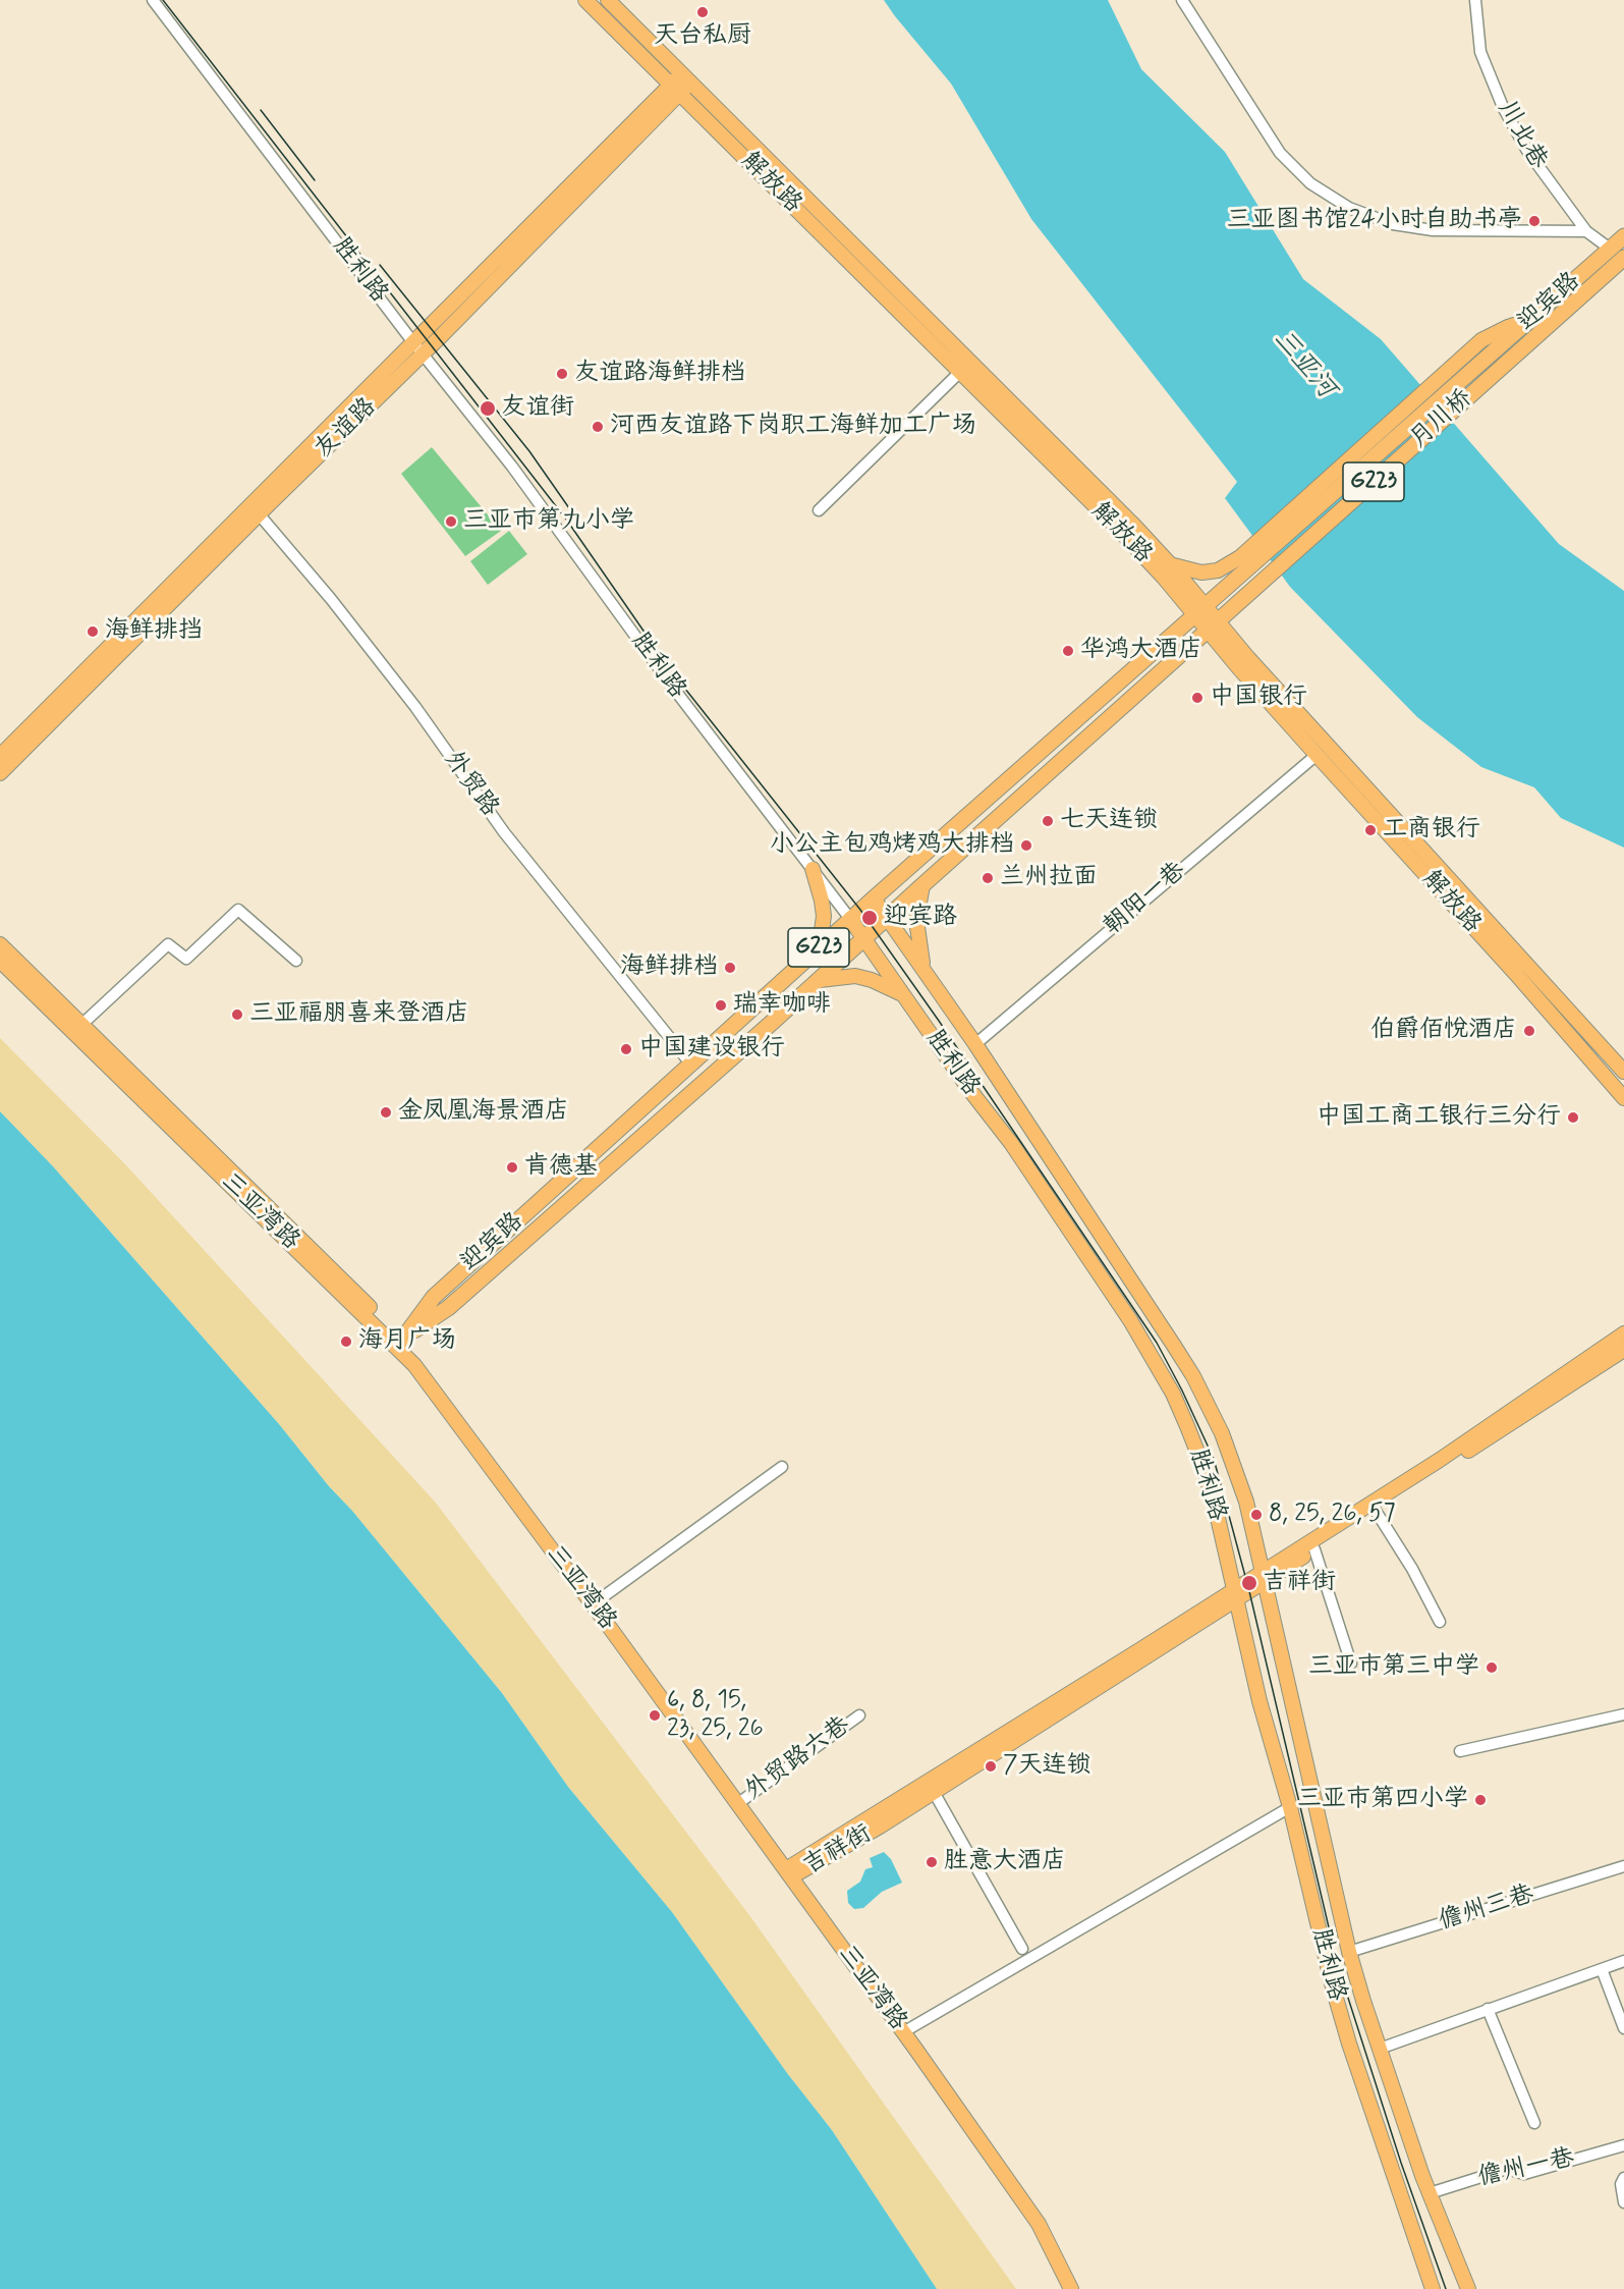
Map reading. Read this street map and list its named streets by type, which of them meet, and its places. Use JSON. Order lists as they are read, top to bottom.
{
  "streets": {
    "highway": ["迎宾路", "月川桥", "G223"],
    "main road": [
      "解放路",
      "胜利路",
      "友谊路",
      "三亚湾路",
      "吉祥街"
    ],
    "street": [
      "川北巷",
      "外贸路",
      "朝阳一巷",
      "外贸路六巷",
      "儋州三巷",
      "儋州一巷"
    ]
  },
  "crossings": [
    ["川北巷", "迎宾路"],
    ["解放路", "迎宾路"],
    ["解放路", "友谊路"],
    ["解放路", "朝阳一巷"],
    ["胜利路", "迎宾路"],
    ["胜利路", "友谊路"],
    ["胜利路", "朝阳一巷"],
    ["胜利路", "吉祥街"],
    ["胜利路", "儋州三巷"],
    ["胜利路", "儋州一巷"],
    ["迎宾路", "月川桥"],
    ["迎宾路", "外贸路"],
    ["迎宾路", "三亚湾路"],
    ["友谊路", "外贸路"],
    ["三亚湾路", "外贸路六巷"],
    ["三亚湾路", "吉祥街"]
  ],
  "water": ["三亚河"],
  "places": [
    "天台私厨",
    "三亚图书馆24小时自助书亭",
    "友谊路海鲜排档",
    "友谊街",
    "河西友谊路下岗职工海鲜加工广场",
    "三亚市第九小学",
    "海鲜排挡",
    "华鸿大酒店",
    "中国银行",
    "七天连锁",
    "工商银行",
    "小公主包鸡烤鸡大排档",
    "兰州拉面",
    "迎宾路",
    "海鲜排档",
    "瑞幸咖啡",
    "三亚福朋喜来登酒店",
    "伯爵佰悦酒店",
    "中国建设银行",
    "金凤凰海景酒店",
    "中国工商工银行三分行",
    "肯德基",
    "海月广场",
    "8, 25, 26, 57",
    "吉祥街",
    "三亚市第三中学",
    "6, 8, 15, 23, 25, 26",
    "7天连锁",
    "三亚市第四小学",
    "胜意大酒店"
  ]
}
